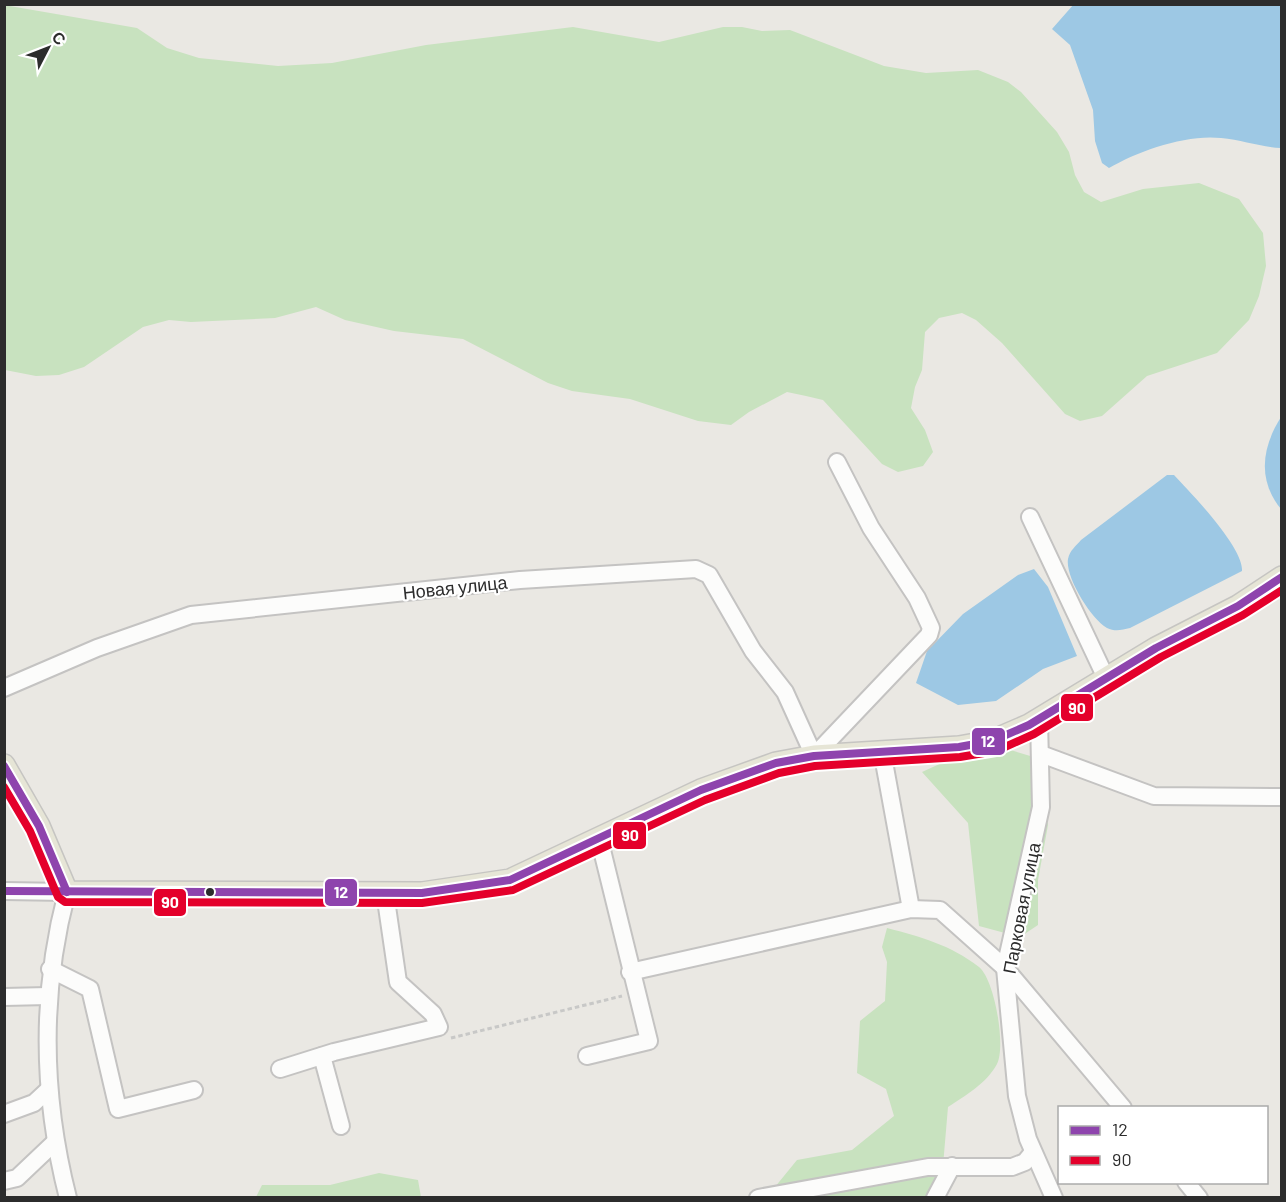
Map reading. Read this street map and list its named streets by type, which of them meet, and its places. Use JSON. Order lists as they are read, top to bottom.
{
  "streets": {
    "street": ["Новая улица", "Парковая улица"]
  },
  "lines": ["transit line 12", "transit line 90"],
  "legend": ["12", "90"],
  "north": "top right"
}
